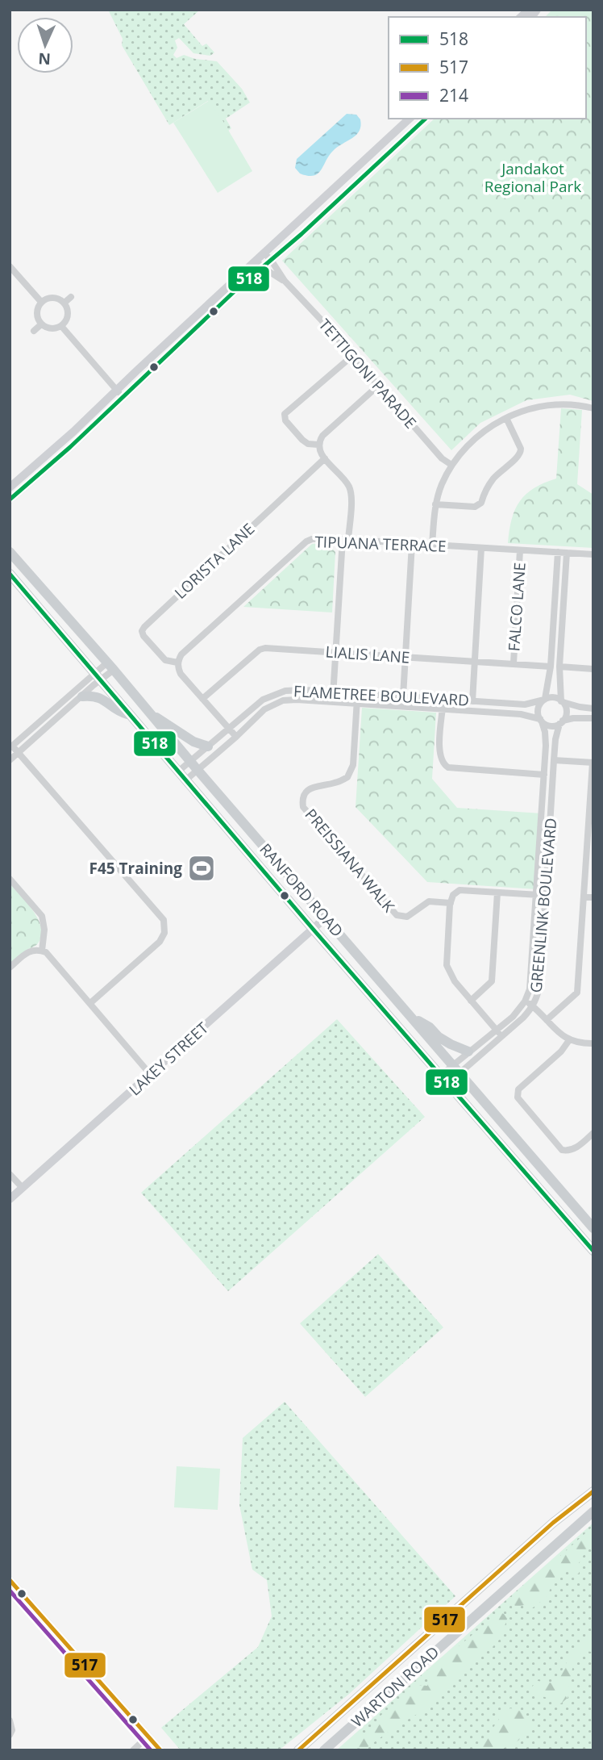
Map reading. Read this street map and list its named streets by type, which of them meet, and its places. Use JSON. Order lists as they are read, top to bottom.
{
  "streets": {
    "main road": ["RANFORD ROAD", "WARTON ROAD"],
    "street": [
      "TETTIGONI PARADE",
      "TIPUANA TERRACE",
      "LORISTA LANE",
      "FALCO LANE",
      "LIALIS LANE",
      "FLAMETREE BOULEVARD",
      "PREISSIANA WALK",
      "GREENLINK BOULEVARD",
      "LAKEY STREET"
    ]
  },
  "crossings": [
    ["TIPUANA TERRACE", "LORISTA LANE"],
    ["TIPUANA TERRACE", "FALCO LANE"],
    ["TIPUANA TERRACE", "GREENLINK BOULEVARD"],
    ["FALCO LANE", "LIALIS LANE"],
    ["LIALIS LANE", "GREENLINK BOULEVARD"],
    ["FLAMETREE BOULEVARD", "PREISSIANA WALK"],
    ["FLAMETREE BOULEVARD", "RANFORD ROAD"],
    ["FLAMETREE BOULEVARD", "GREENLINK BOULEVARD"],
    ["PREISSIANA WALK", "GREENLINK BOULEVARD"],
    ["RANFORD ROAD", "GREENLINK BOULEVARD"],
    ["RANFORD ROAD", "LAKEY STREET"]
  ],
  "parks": ["Jandakot Regional Park"],
  "places": {
    "sports": ["F45 Training"]
  },
  "lines": ["transit line 518", "transit line 517", "transit line 214"],
  "legend": ["518", "517", "214"],
  "north": "bottom"
}
